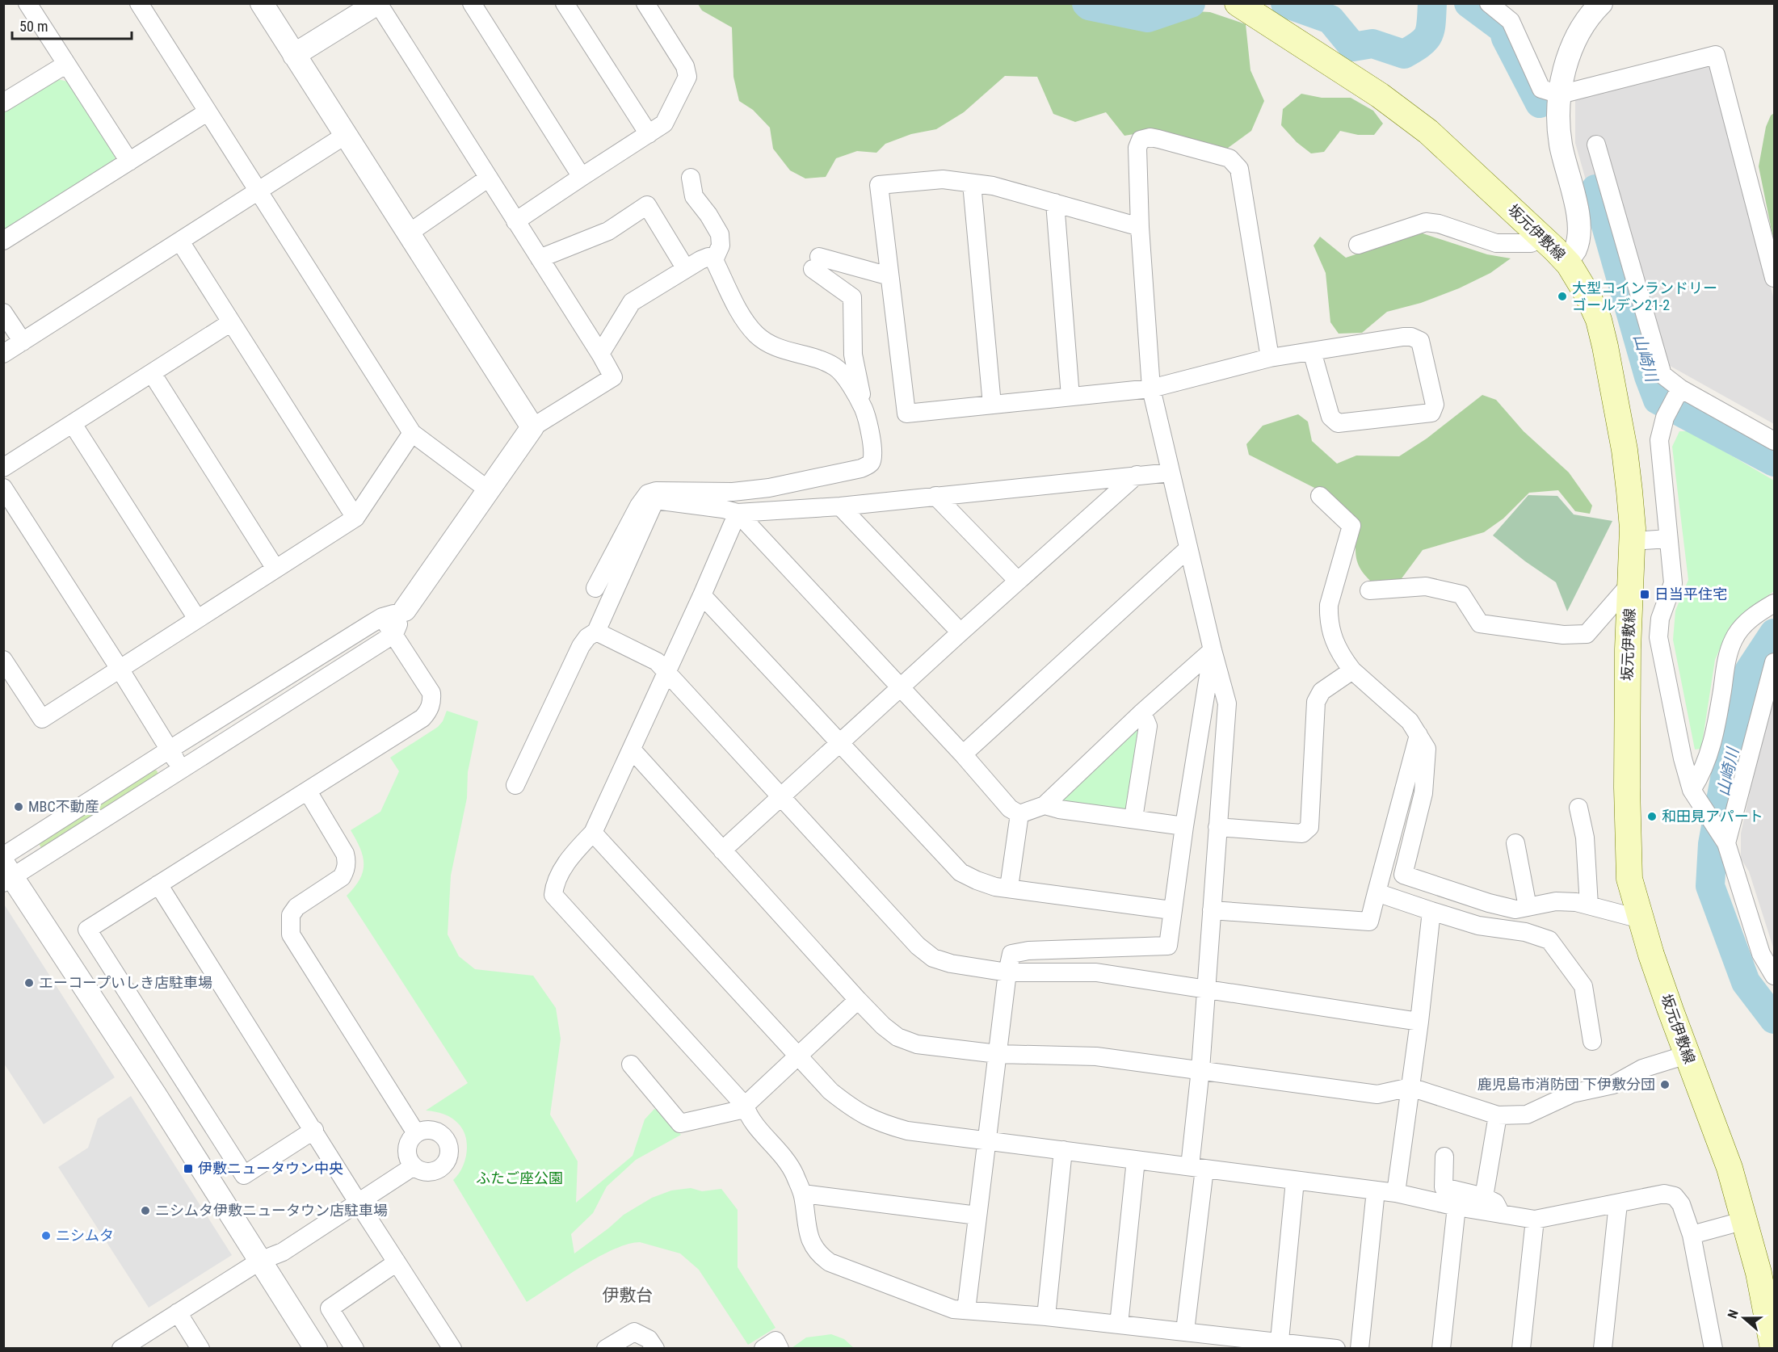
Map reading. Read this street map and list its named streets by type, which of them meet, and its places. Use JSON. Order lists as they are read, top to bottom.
{
  "streets": {
    "main road": ["坂元伊敷線"]
  },
  "districts": ["伊敷台"],
  "water": ["山崎川"],
  "parks": ["ふたご座公園"],
  "places": {
    "other": [
      "大型コインランドリー ゴールデン21-2",
      "MBC不動産",
      "和田見アパート",
      "エーコープいしき店駐車場",
      "鹿児島市消防団 下伊敷分団",
      "ニシムタ伊敷ニュータウン店駐車場",
      "ニシムタ"
    ],
    "transit": ["日当平住宅", "伊敷ニュータウン中央"]
  },
  "scale_bar": "50 m",
  "north": "left"
}
